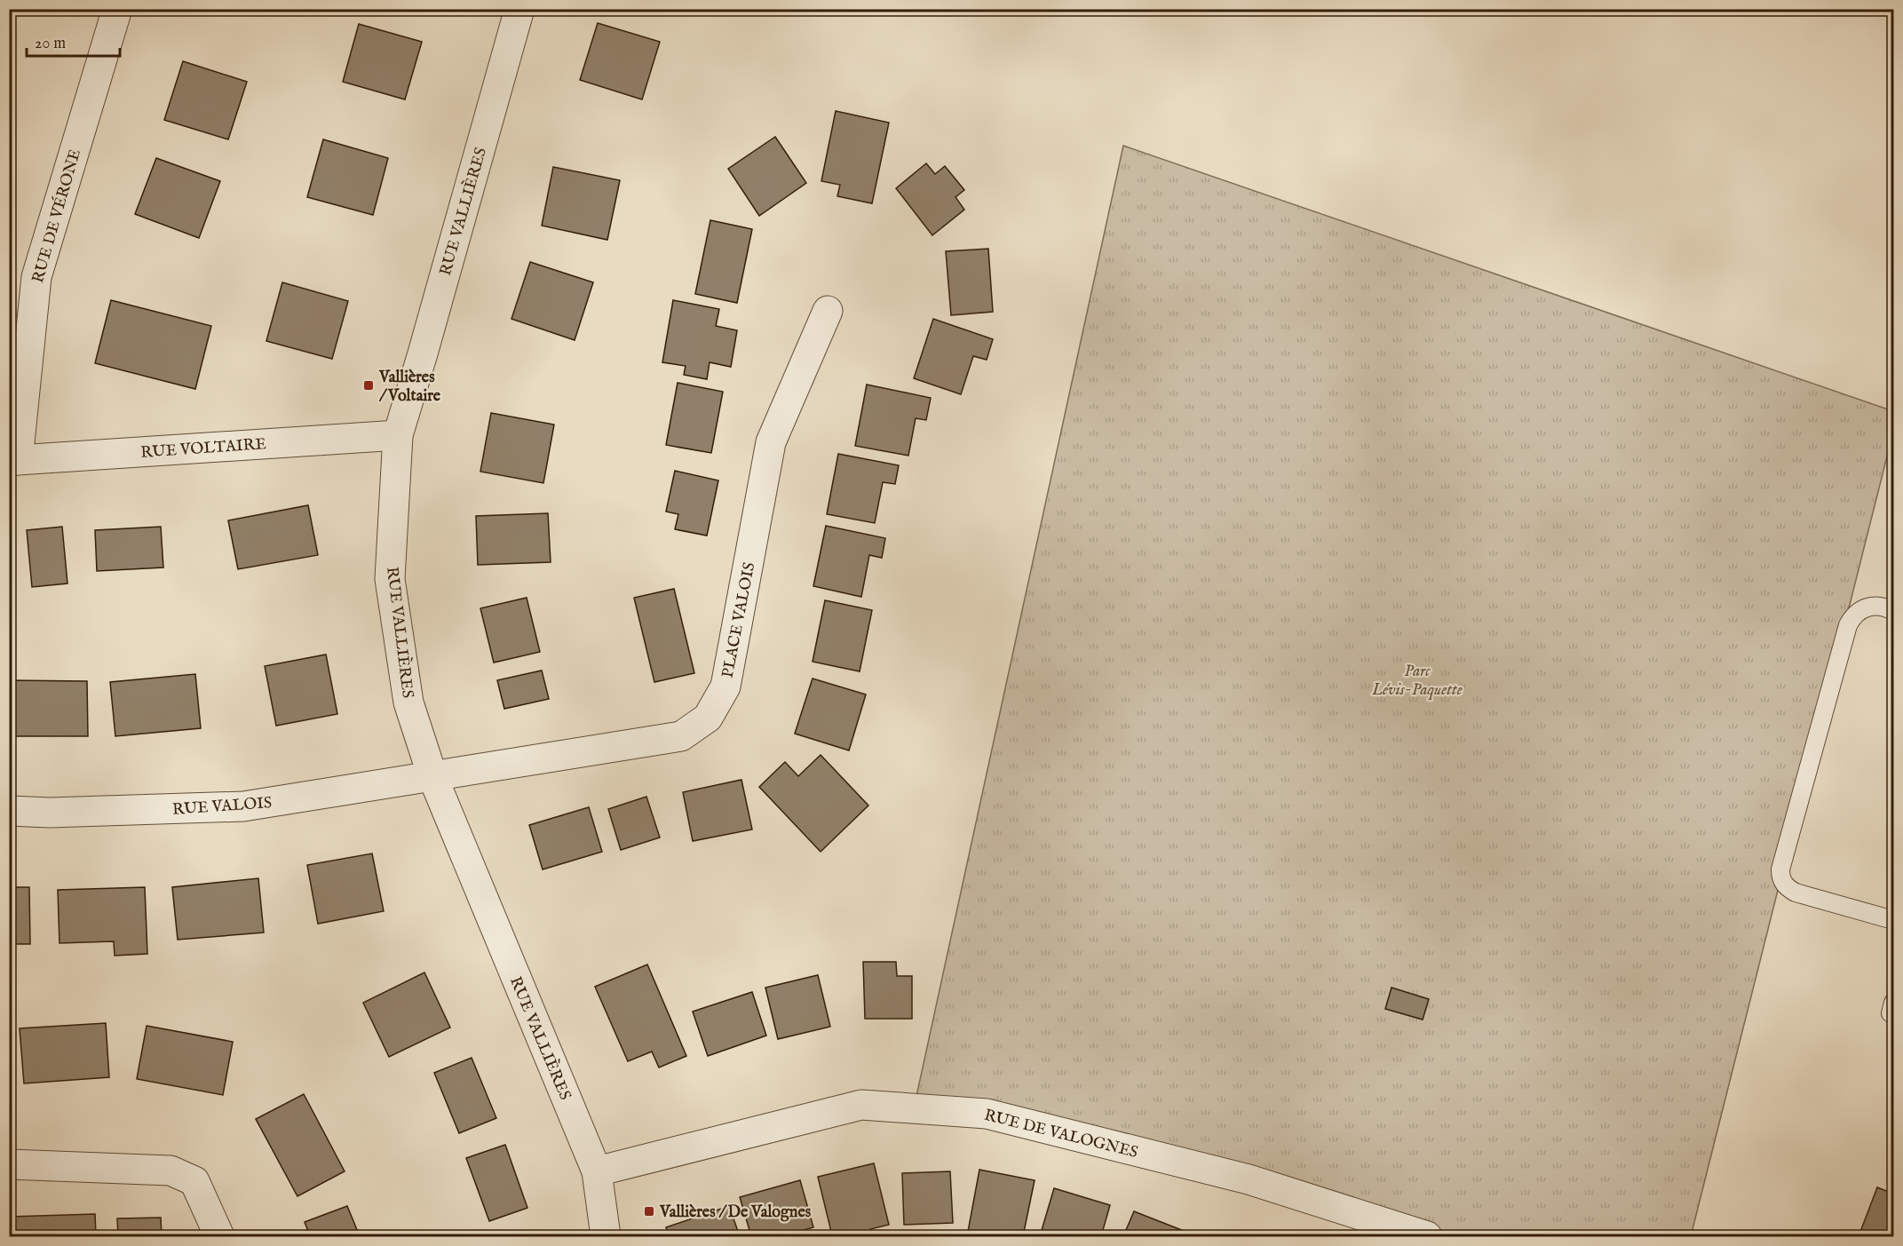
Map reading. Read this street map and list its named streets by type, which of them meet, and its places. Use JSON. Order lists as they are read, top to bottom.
{
  "streets": {
    "street": [
      "RUE VALLIÈRES",
      "RUE DE VÉRONE",
      "RUE VOLTAIRE",
      "PLACE VALOIS",
      "RUE VALOIS",
      "RUE DE VALOGNES"
    ]
  },
  "crossings": [
    ["RUE VALLIÈRES", "RUE VOLTAIRE"],
    ["RUE VALLIÈRES", "PLACE VALOIS"],
    ["RUE VALLIÈRES", "RUE VALOIS"],
    ["RUE VALLIÈRES", "RUE DE VALOGNES"],
    ["RUE DE VÉRONE", "RUE VOLTAIRE"],
    ["PLACE VALOIS", "RUE VALOIS"]
  ],
  "parks": ["Parc Lévis-Paquette"],
  "places": {
    "transit": ["Vallières / Voltaire", "Vallières / De Valognes"]
  },
  "scale_bar": "20 m"
}
